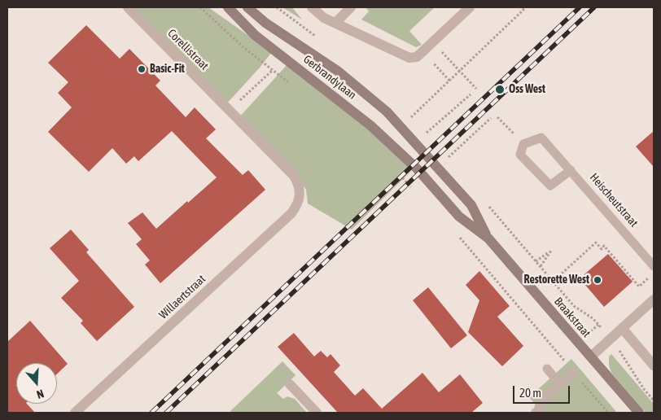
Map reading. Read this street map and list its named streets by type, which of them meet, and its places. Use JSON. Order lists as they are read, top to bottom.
{
  "streets": {
    "street": [
      "Corellistraat",
      "Gerbrandylaan",
      "Willaertstraat",
      "Braakstraat"
    ],
    "lane": ["Heischeutstraat"]
  },
  "crossings": [
    ["Corellistraat", "Willaertstraat"],
    ["Gerbrandylaan", "Braakstraat"]
  ],
  "places": ["Basic-Fit", "Oss West", "Restorette West"],
  "scale_bar": "20 m",
  "north": "bottom"
}
